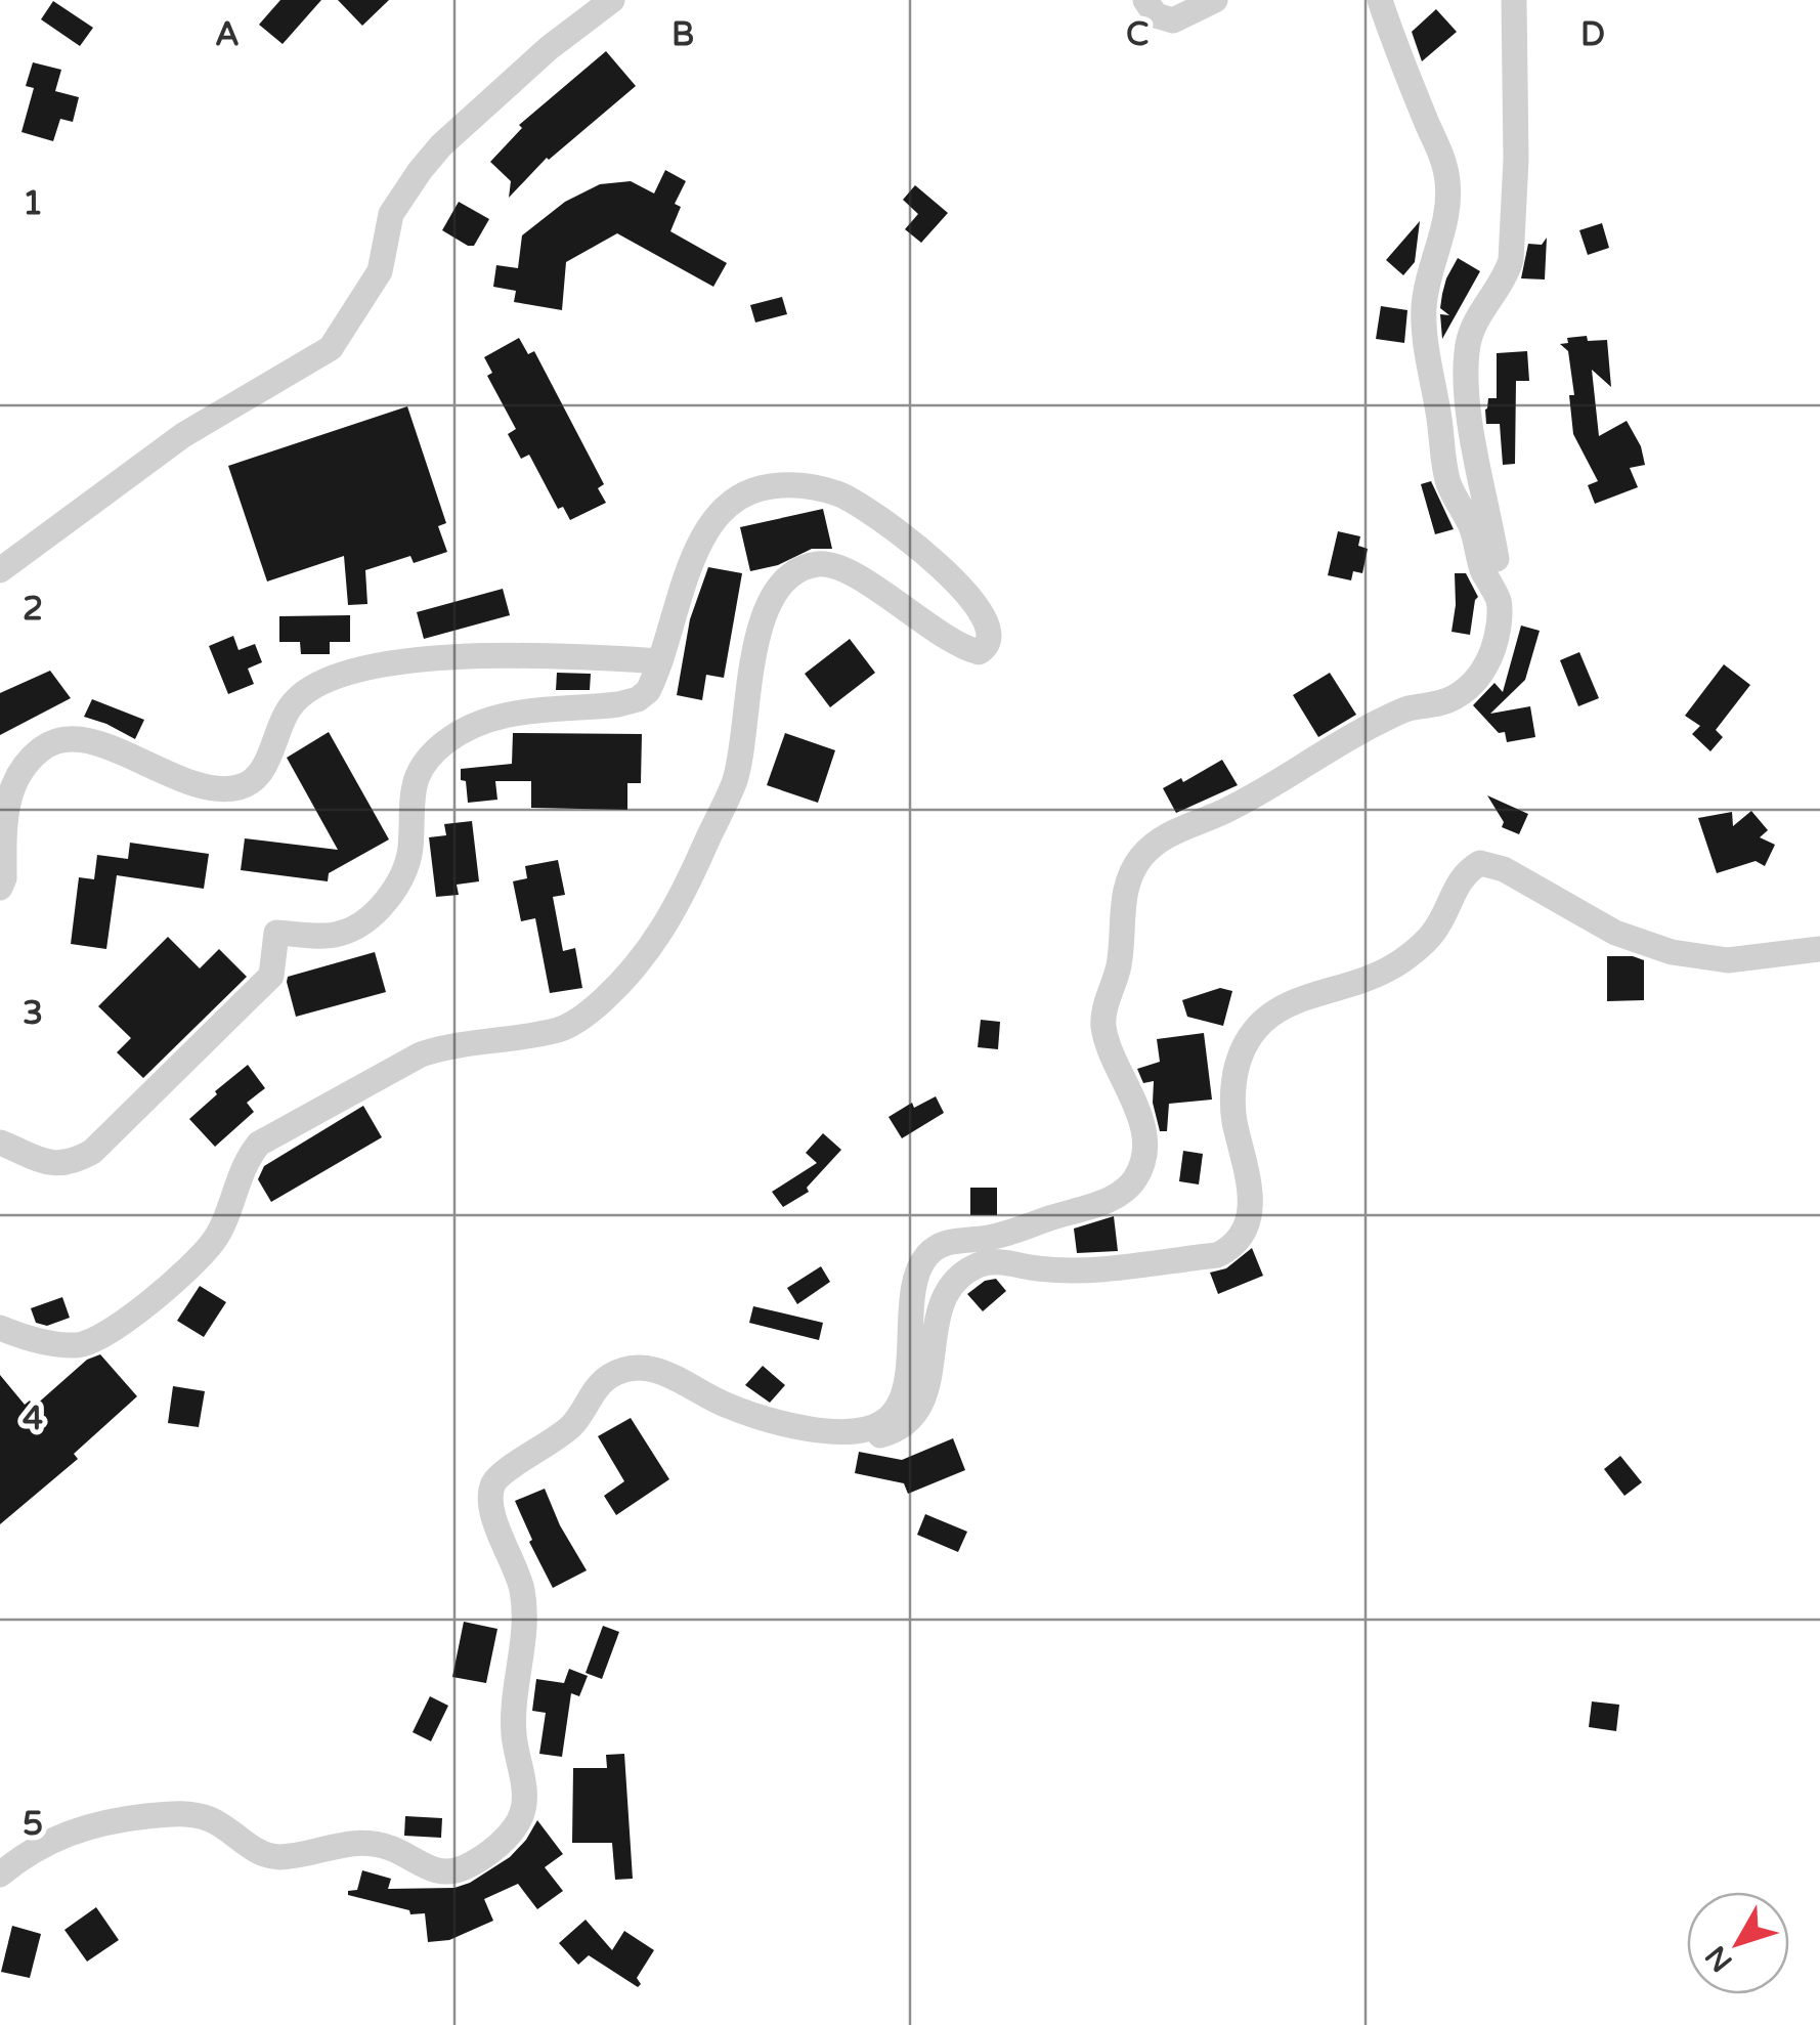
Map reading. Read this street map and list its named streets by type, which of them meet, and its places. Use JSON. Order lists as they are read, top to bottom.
{
  "north": "bottom left",
  "grid": {
    "columns": [
      "A",
      "B",
      "C",
      "D"
    ],
    "rows": [
      "1",
      "2",
      "3",
      "4",
      "5"
    ]
  }
}
